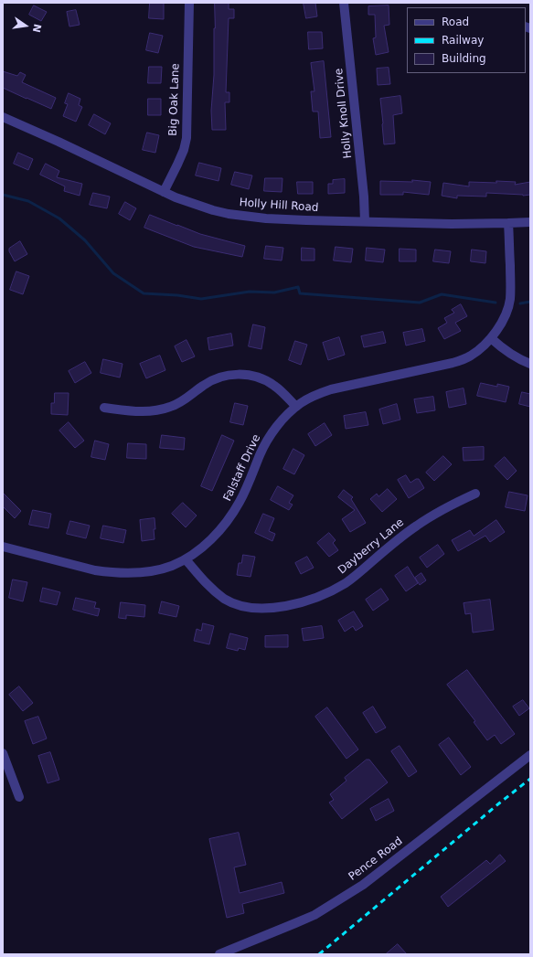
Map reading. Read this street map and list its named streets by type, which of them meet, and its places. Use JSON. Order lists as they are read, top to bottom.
{
  "streets": {
    "street": [
      "Big Oak Lane",
      "Holly Knoll Drive",
      "Holly Hill Road",
      "Falstaff Drive",
      "Dayberry Lane",
      "Pence Road"
    ]
  },
  "crossings": [
    ["Big Oak Lane", "Holly Hill Road"],
    ["Holly Knoll Drive", "Holly Hill Road"],
    ["Holly Hill Road", "Falstaff Drive"],
    ["Falstaff Drive", "Dayberry Lane"]
  ],
  "legend": ["Road", "Railway", "Building"],
  "north": "right"
}
